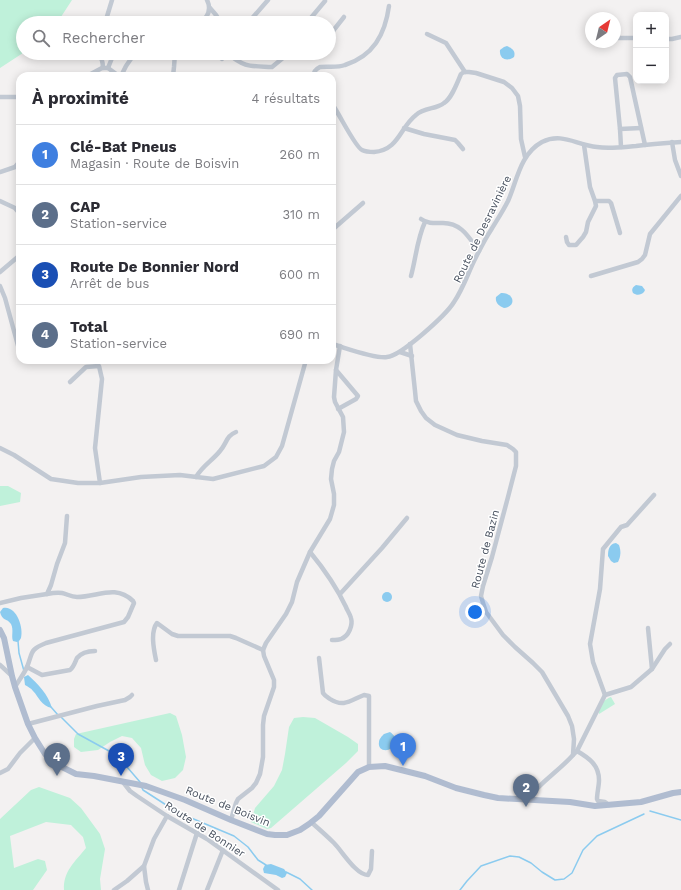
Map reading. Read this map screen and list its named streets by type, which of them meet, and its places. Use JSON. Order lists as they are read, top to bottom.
{
  "streets": {
    "main road": ["Route de Boisvin"],
    "street": ["Route de Desravinière", "Route de Bazin", "Route de Bonnier"]
  },
  "crossings": [
    ["Route de Desravinière", "Route de Bazin"],
    ["Route de Boisvin", "Route de Bonnier"]
  ],
  "north": "top right",
  "page": {
    "map_buttons": ["+", "−"],
    "search": "Rechercher",
    "heading": ["À proximité", "4 résultats"],
    "list": [
      {
        "mark": "1",
        "name": "Clé-Bat Pneus",
        "note": "Magasin · Route de Boisvin",
        "value": "260 m"
      },
      {
        "mark": "2",
        "name": "CAP",
        "note": "Station-service",
        "value": "310 m"
      },
      {
        "mark": "3",
        "name": "Route De Bonnier Nord",
        "note": "Arrêt de bus",
        "value": "600 m"
      },
      {
        "mark": "4",
        "name": "Total",
        "note": "Station-service",
        "value": "690 m"
      }
    ],
    "pins": [
      "1",
      "3",
      "4",
      "2"
    ]
  }
}
